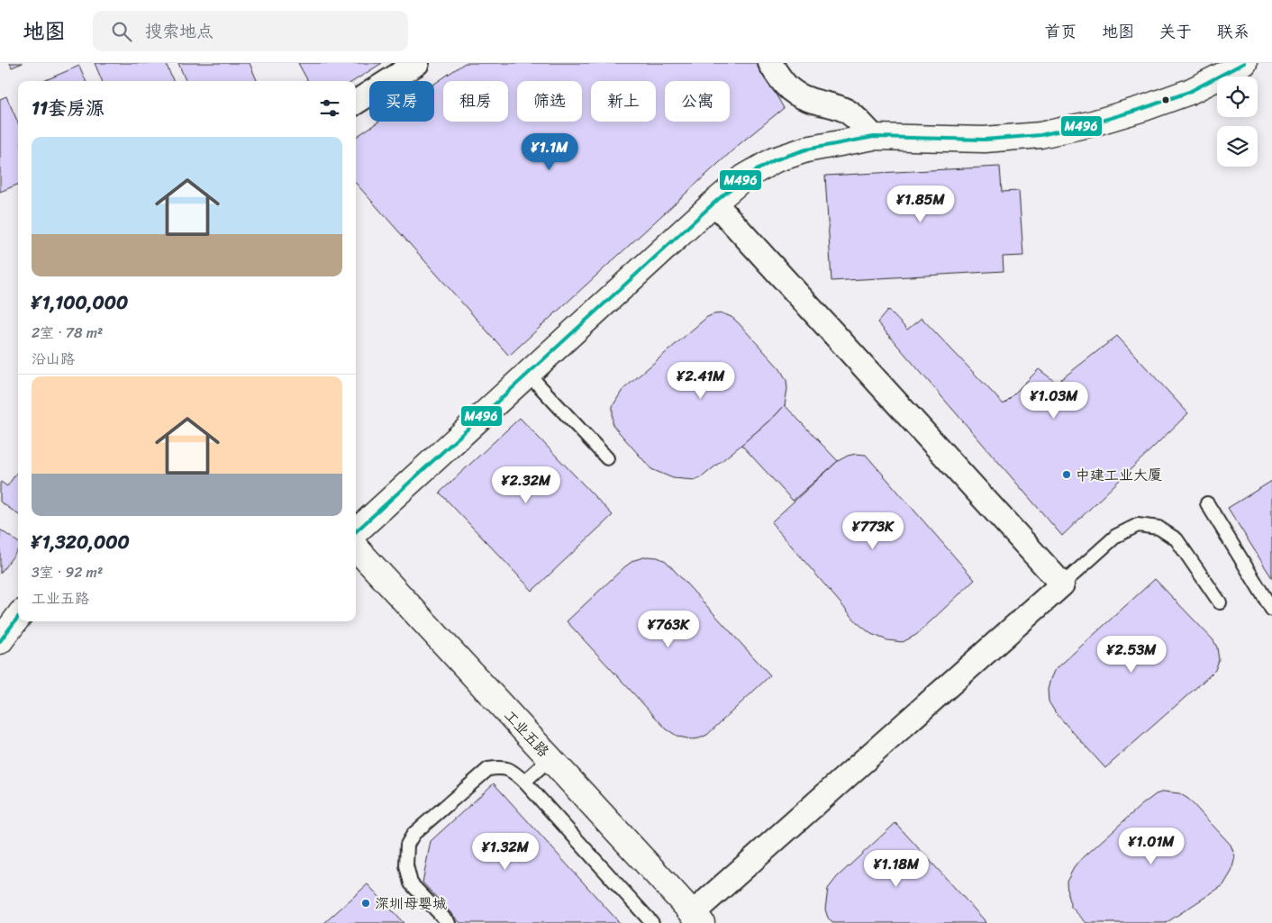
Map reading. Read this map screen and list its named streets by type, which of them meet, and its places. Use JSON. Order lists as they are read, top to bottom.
{
  "streets": {
    "street": ["工业五路"]
  },
  "places": ["中建工业大厦", "深圳母婴城"],
  "lines": ["transit line M496"],
  "page": {
    "header": "地图",
    "search": "搜索地点",
    "nav": [
      "首页",
      "地图",
      "关于",
      "联系"
    ],
    "chip": [
      "买房",
      "租房",
      "筛选",
      "新上",
      "公寓"
    ],
    "heading": "11套房源",
    "price": [
      "¥1.1M",
      "¥1.85M",
      "¥2.41M",
      "¥1.03M",
      "¥2.32M",
      "¥773K",
      "¥763K",
      "¥2.53M",
      "¥1.01M",
      "¥1.32M",
      "¥1.18M"
    ],
    "list": [
      {
        "name": "¥1,100,000",
        "note": "2室 · 78 m² · 沿山路"
      },
      {
        "name": "¥1,320,000",
        "note": "3室 · 92 m² · 工业五路"
      }
    ]
  }
}
